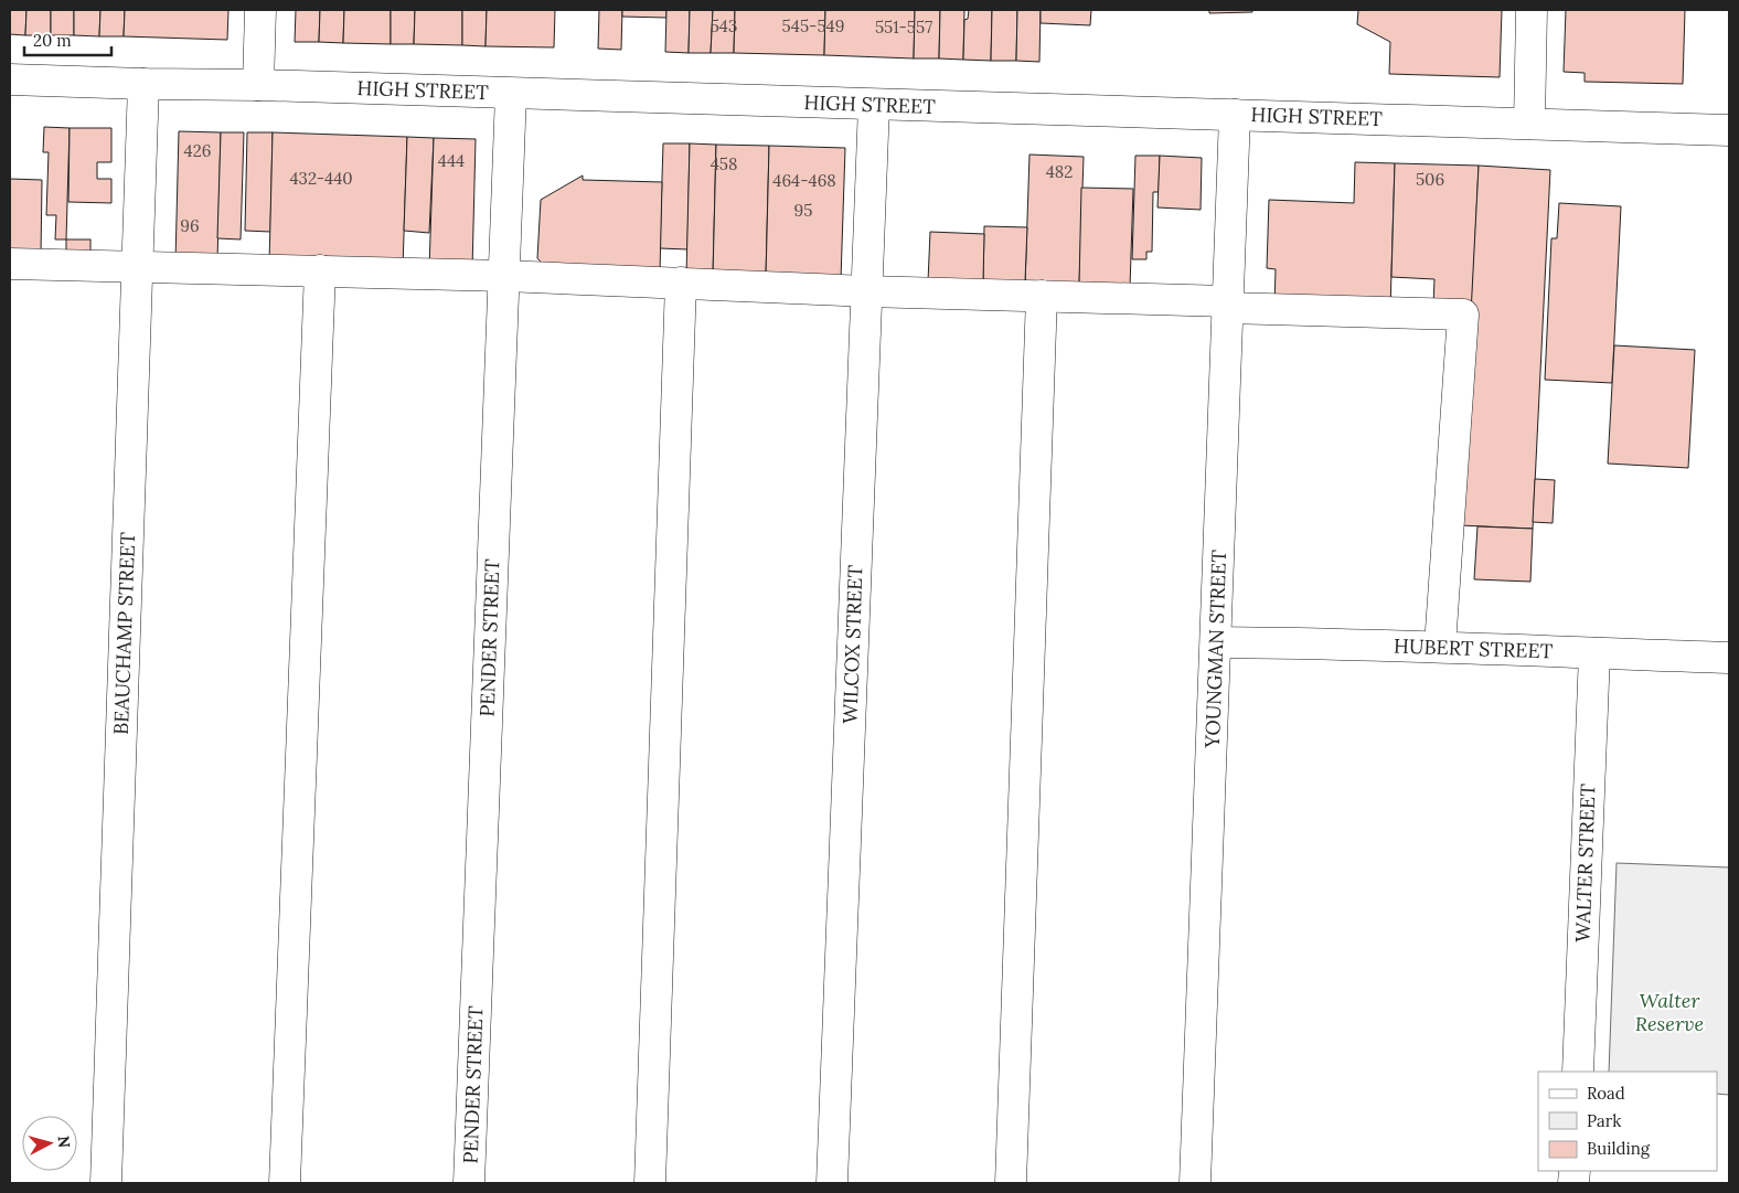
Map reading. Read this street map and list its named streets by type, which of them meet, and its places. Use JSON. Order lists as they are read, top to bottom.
{
  "streets": {
    "street": [
      "HIGH STREET",
      "BEAUCHAMP STREET",
      "PENDER STREET",
      "WILCOX STREET",
      "YOUNGMAN STREET",
      "HUBERT STREET",
      "WALTER STREET"
    ]
  },
  "crossings": [
    ["HIGH STREET", "BEAUCHAMP STREET"],
    ["HIGH STREET", "PENDER STREET"],
    ["HIGH STREET", "WILCOX STREET"],
    ["HIGH STREET", "YOUNGMAN STREET"],
    ["YOUNGMAN STREET", "HUBERT STREET"],
    ["HUBERT STREET", "WALTER STREET"]
  ],
  "parks": ["Walter Reserve"],
  "house_numbers": [
    "543",
    "545-549",
    "551-557",
    "426",
    "444",
    "458",
    "482",
    "432-440",
    "506",
    "464-468",
    "95",
    "96"
  ],
  "legend": ["Road", "Park", "Building"],
  "scale_bar": "20 m",
  "north": "right"
}
